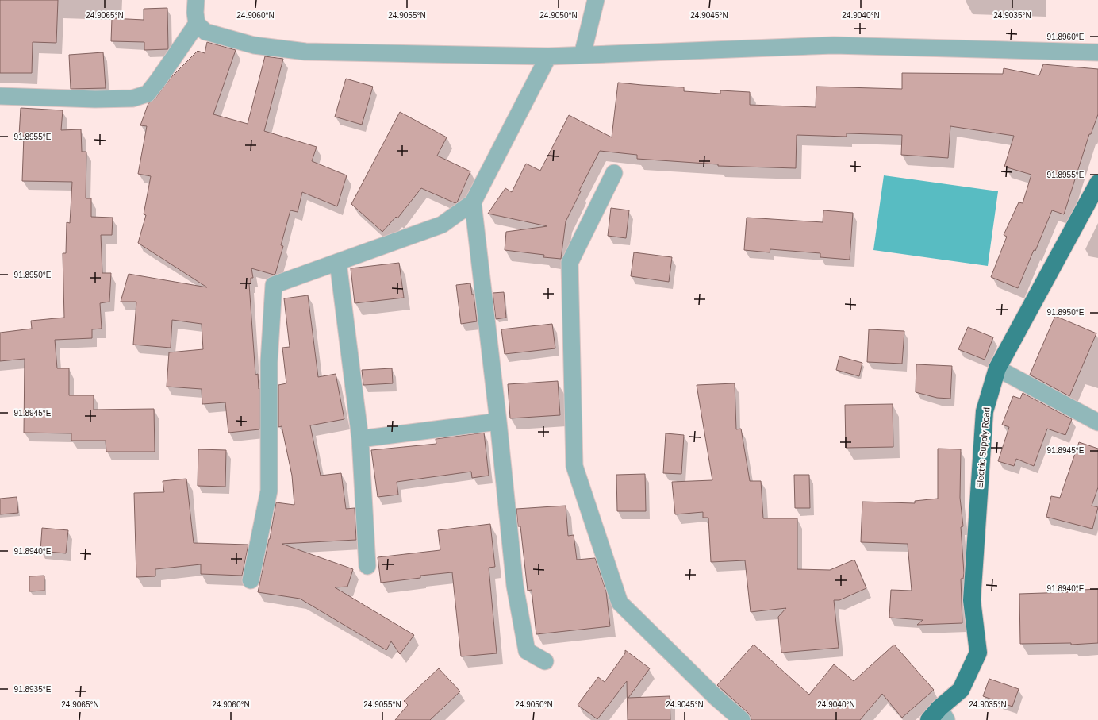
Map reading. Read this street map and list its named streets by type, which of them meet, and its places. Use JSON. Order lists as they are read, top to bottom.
{
  "streets": {
    "main road": ["Electric Supply Road"]
  },
  "coordinates": [
    "24.9065°N",
    "24.9060°N",
    "24.9055°N",
    "24.9050°N",
    "24.9045°N",
    "24.9040°N",
    "24.9035°N",
    "91.8960°E",
    "91.8955°E",
    "91.8950°E",
    "91.8945°E",
    "91.8940°E",
    "91.8935°E"
  ]
}
